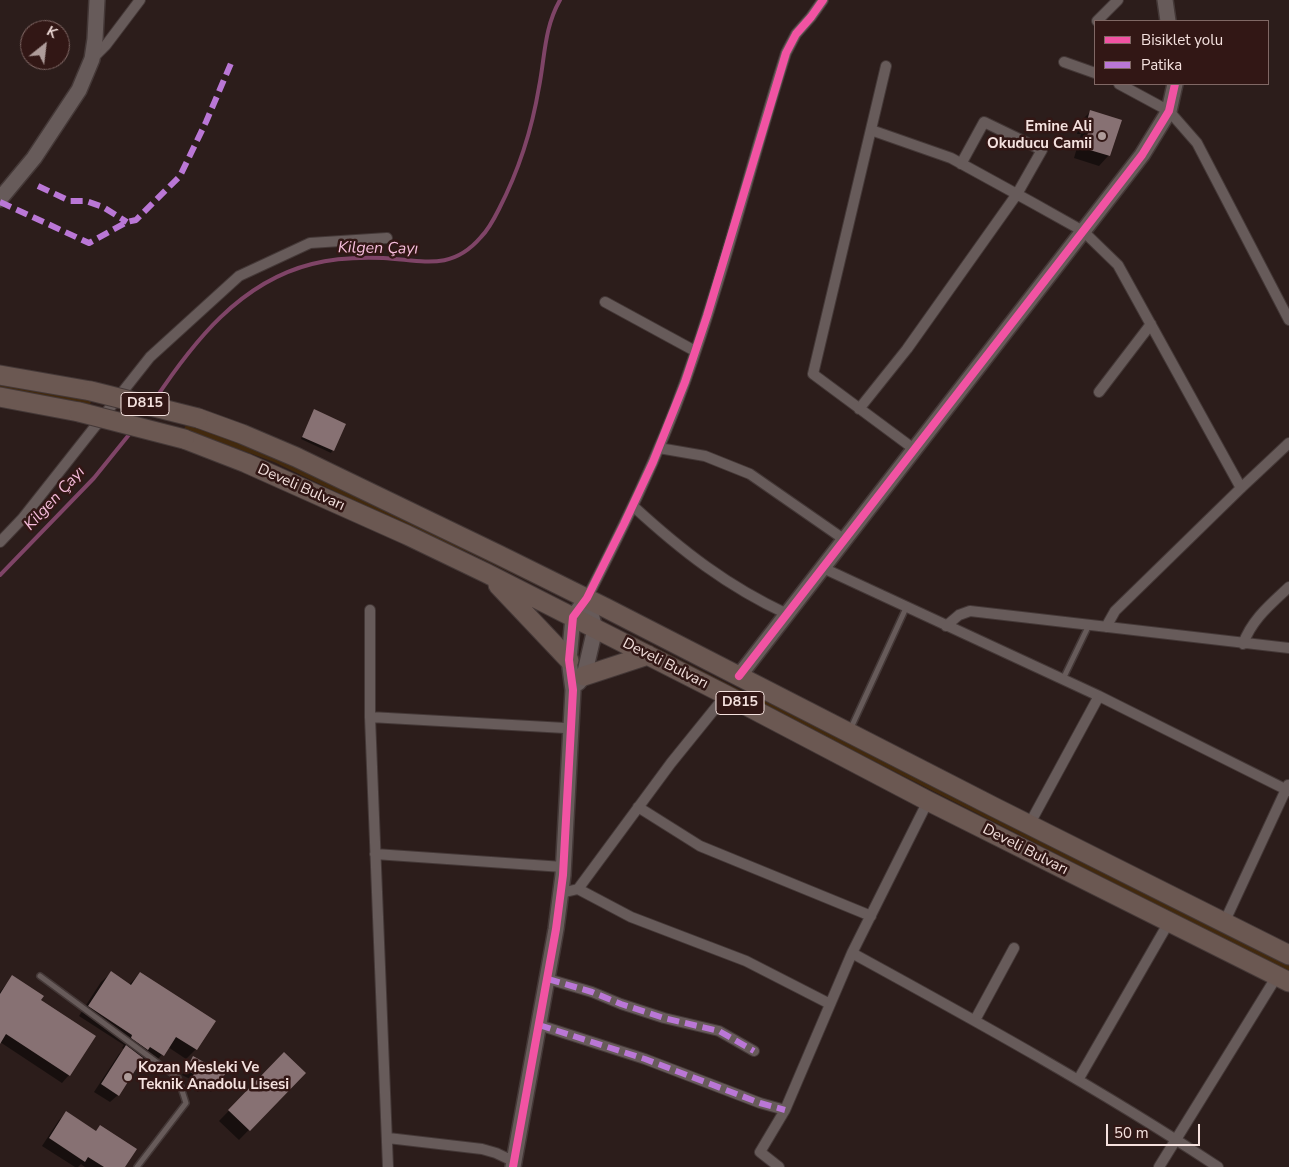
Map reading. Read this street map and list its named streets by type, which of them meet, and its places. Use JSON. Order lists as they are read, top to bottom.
{
  "streets": {
    "highway": ["D815", "Develi Bulvarı"]
  },
  "water": ["Kilgen Çayı"],
  "places": ["Emine Ali Okuducu Camii", "Kozan Mesleki Ve Teknik Anadolu Lisesi"],
  "legend": ["Bisiklet yolu", "Patika"],
  "scale_bar": "50 m",
  "north": "top right"
}
